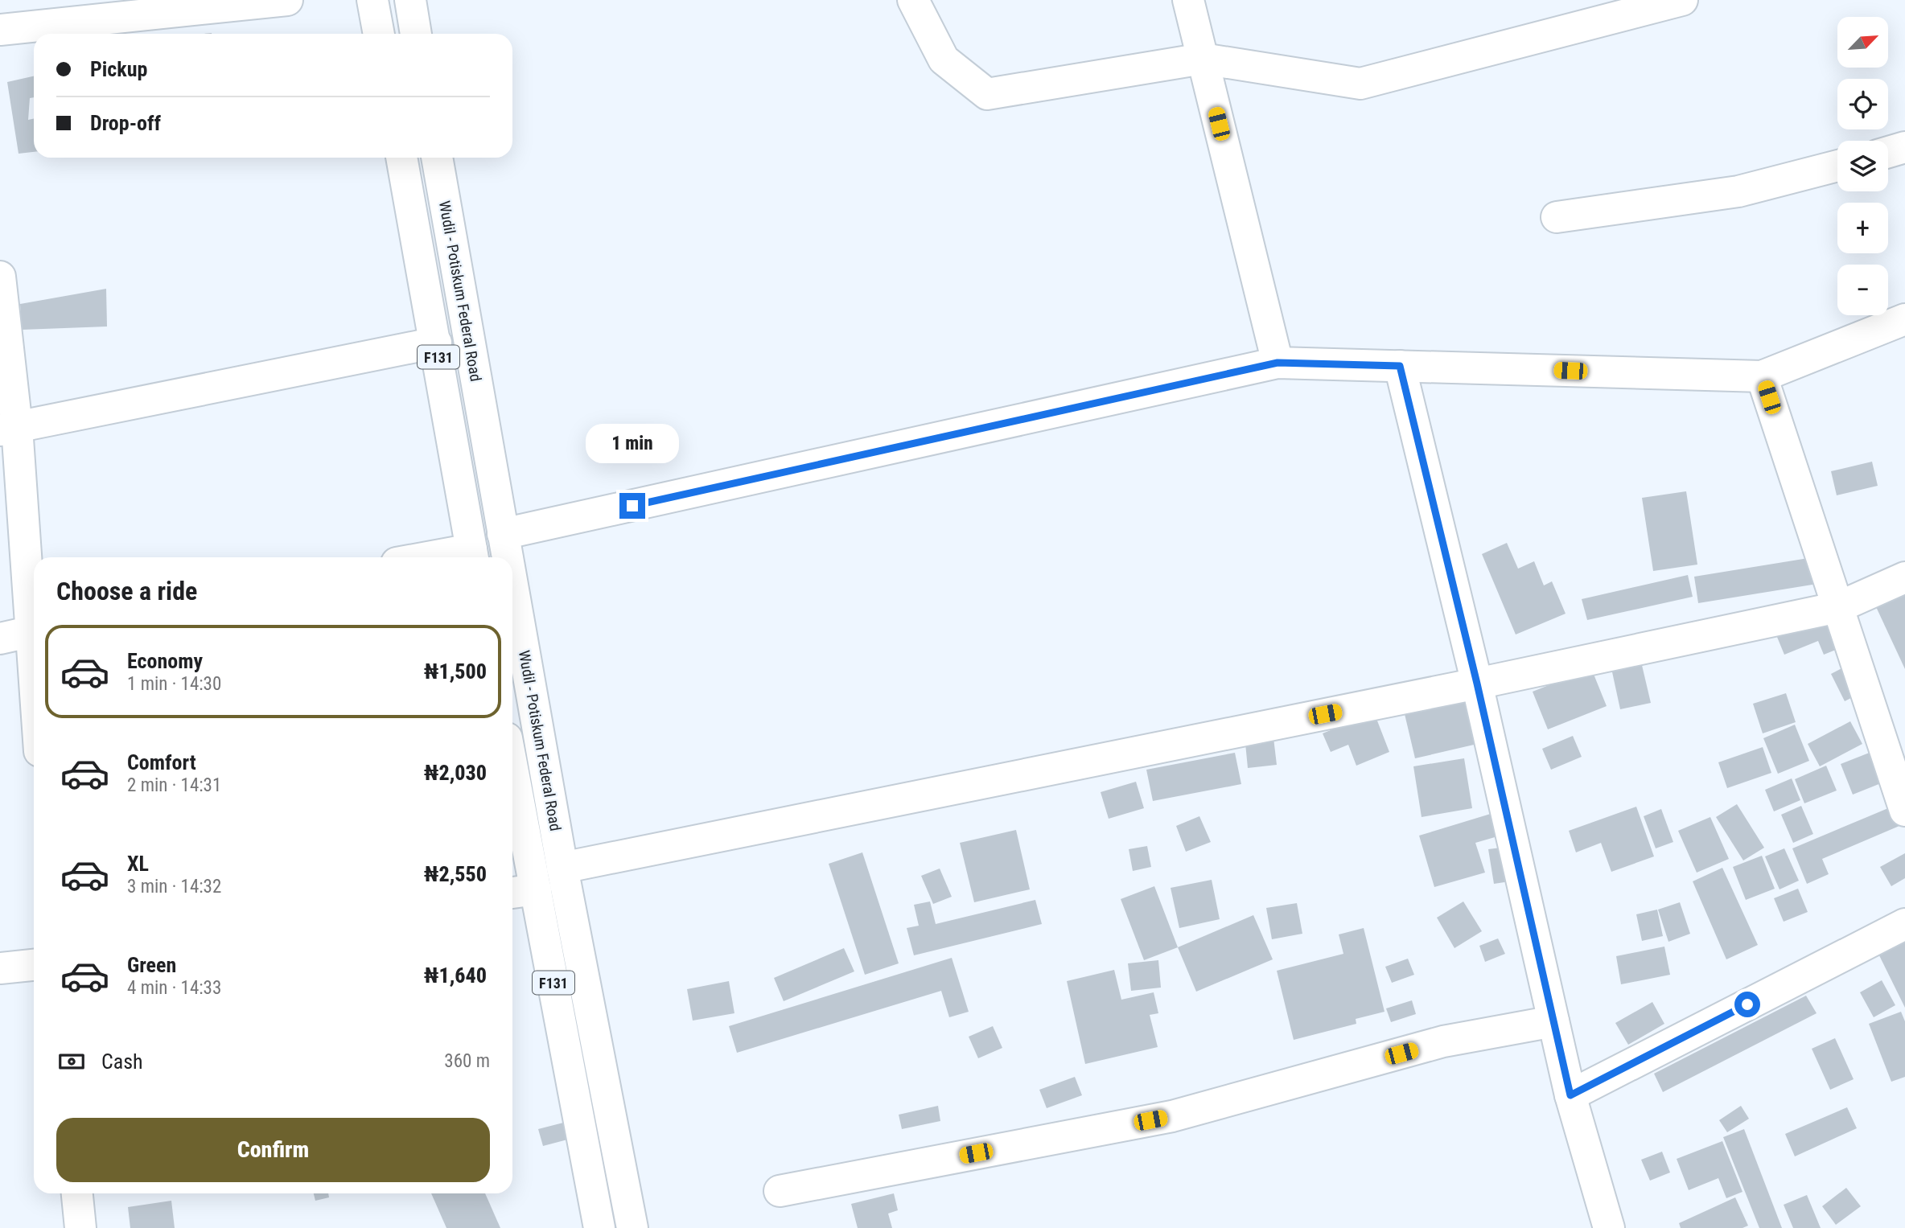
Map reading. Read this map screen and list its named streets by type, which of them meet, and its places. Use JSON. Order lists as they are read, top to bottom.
{
  "streets": {
    "street": ["Wudil - Potiskum Federal Road", "F131"]
  },
  "north": "top right",
  "page": {
    "map_buttons": ["+", "−"],
    "banner": ["Pickup", "Drop-off"],
    "bubble": "1 min",
    "heading": "Choose a ride",
    "list": [
      {
        "name": "Economy",
        "note": "1 min · 14:30",
        "value": "₦1,500"
      },
      {
        "name": "Comfort",
        "note": "2 min · 14:31",
        "value": "₦2,030"
      },
      {
        "name": "XL",
        "note": "3 min · 14:32",
        "value": "₦2,550"
      },
      {
        "name": "Green",
        "note": "4 min · 14:33",
        "value": "₦1,640"
      }
    ],
    "pay": ["Cash", "360 m"],
    "buttons": "Confirm"
  }
}
